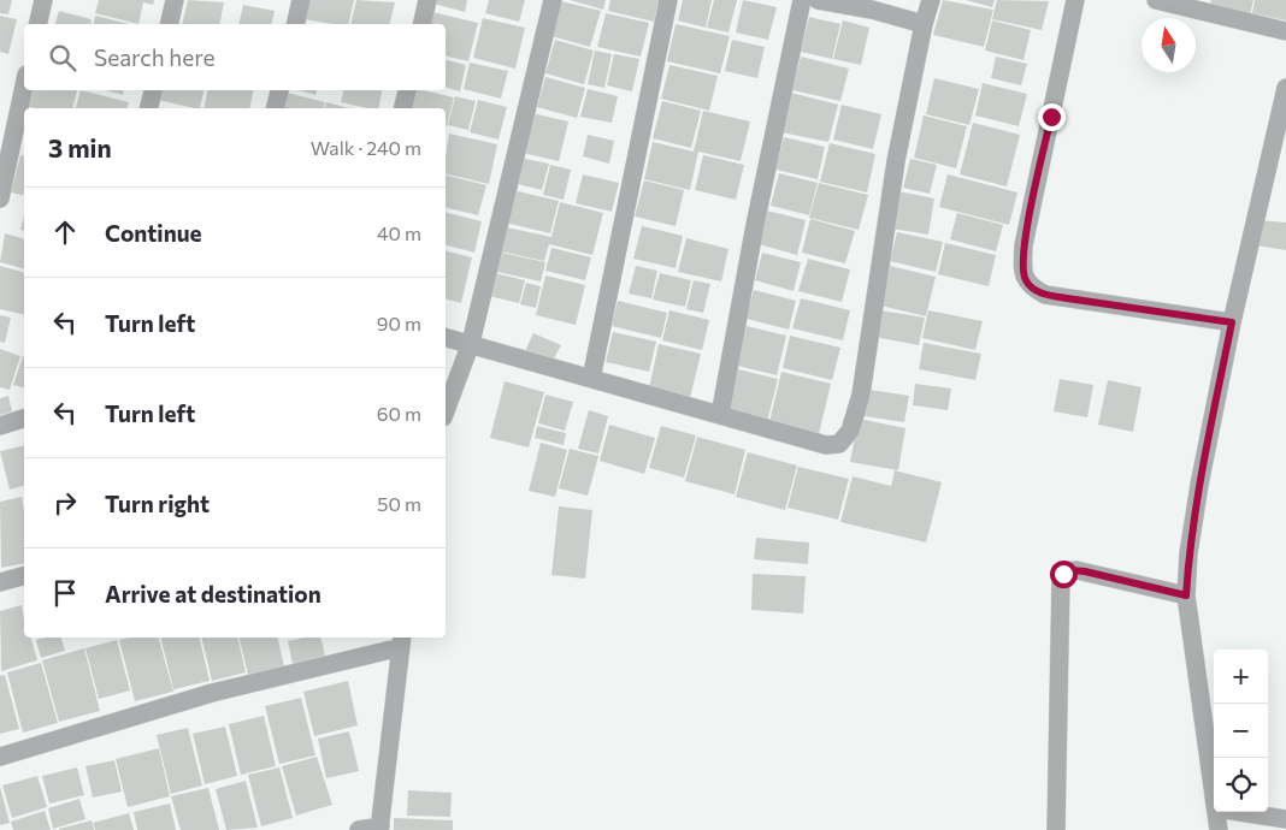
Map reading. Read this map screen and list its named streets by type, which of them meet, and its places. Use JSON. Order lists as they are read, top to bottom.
{
  "north": "top",
  "page": {
    "search": "Search here",
    "heading": ["3 min", "Walk · 240 m"],
    "list": [
      ["Continue", "40 m"],
      ["Turn left", "90 m"],
      ["Turn left", "60 m"],
      ["Turn right", "50 m"],
      "Arrive at destination"
    ],
    "map_buttons": ["+", "−"]
  }
}
